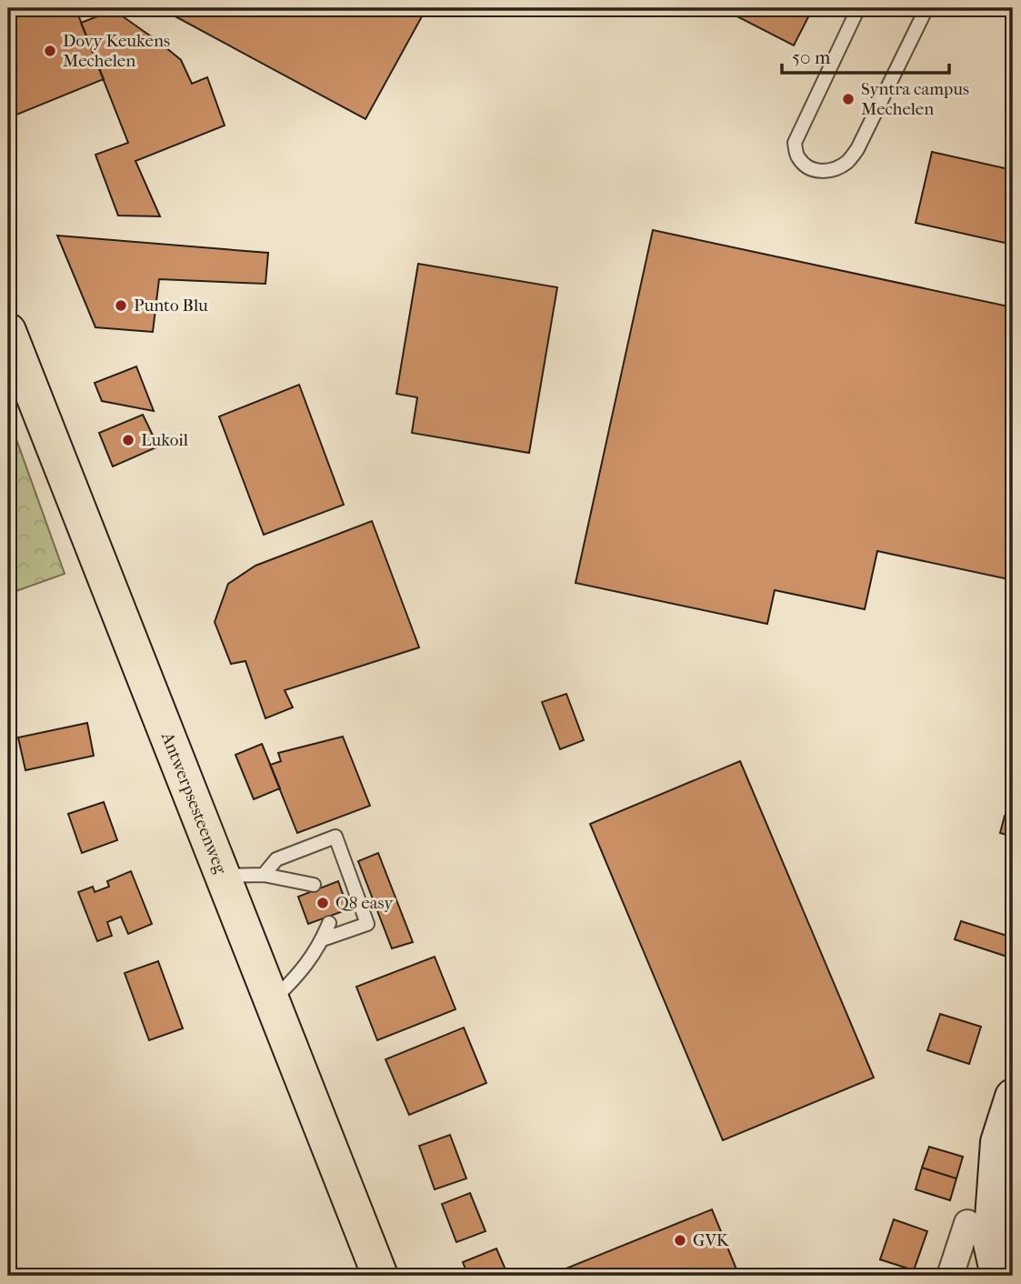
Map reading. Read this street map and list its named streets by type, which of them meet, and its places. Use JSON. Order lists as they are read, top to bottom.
{
  "streets": {
    "main road": ["Antwerpsesteenweg"]
  },
  "places": [
    "Dovy Keukens Mechelen",
    "Syntra campus Mechelen",
    "Punto Blu",
    "Lukoil",
    "Q8 easy",
    "GVK"
  ],
  "scale_bar": "50 m"
}
